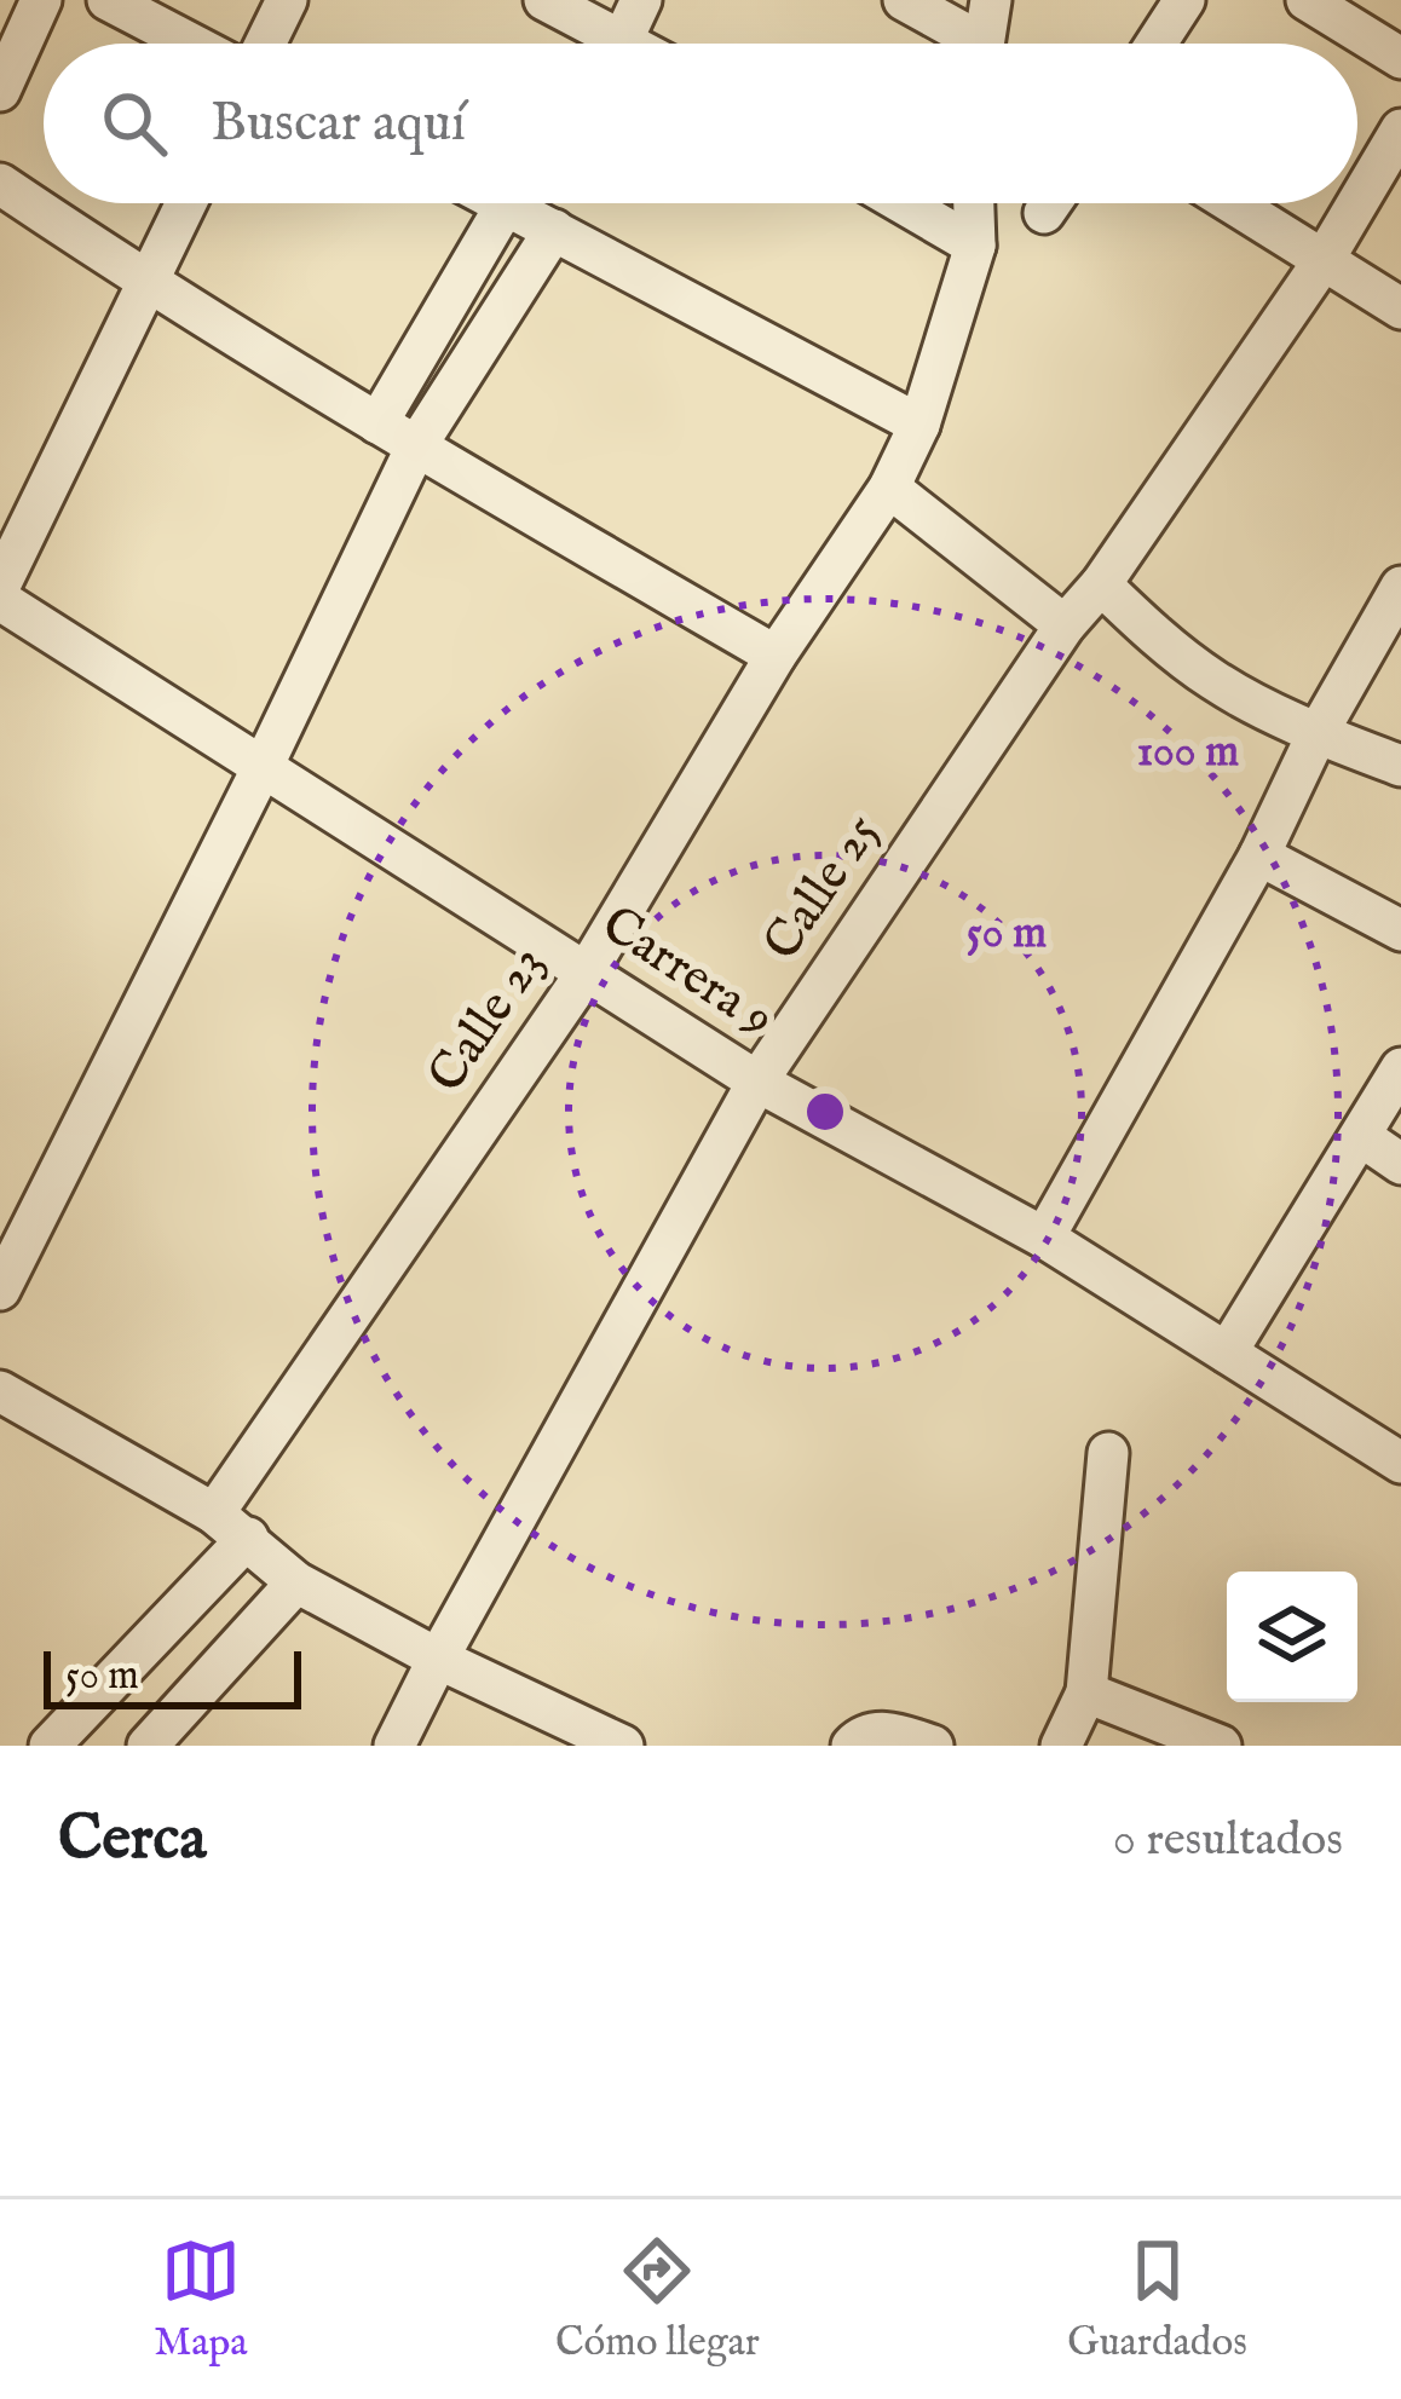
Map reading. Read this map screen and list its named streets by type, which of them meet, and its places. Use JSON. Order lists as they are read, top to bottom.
{
  "streets": {
    "street": ["Calle 25", "Carrera 9", "Calle 23"]
  },
  "crossings": [
    ["Calle 25", "Carrera 9"],
    ["Carrera 9", "Calle 23"]
  ],
  "scale_bar": "50 m",
  "page": {
    "search": "Buscar aquí",
    "scale": "50 m",
    "heading": ["Cerca", "0 resultados"],
    "nav": ["Mapa", "Cómo llegar", "Guardados"]
  },
  "rings": ["100 m", "50 m"]
}
